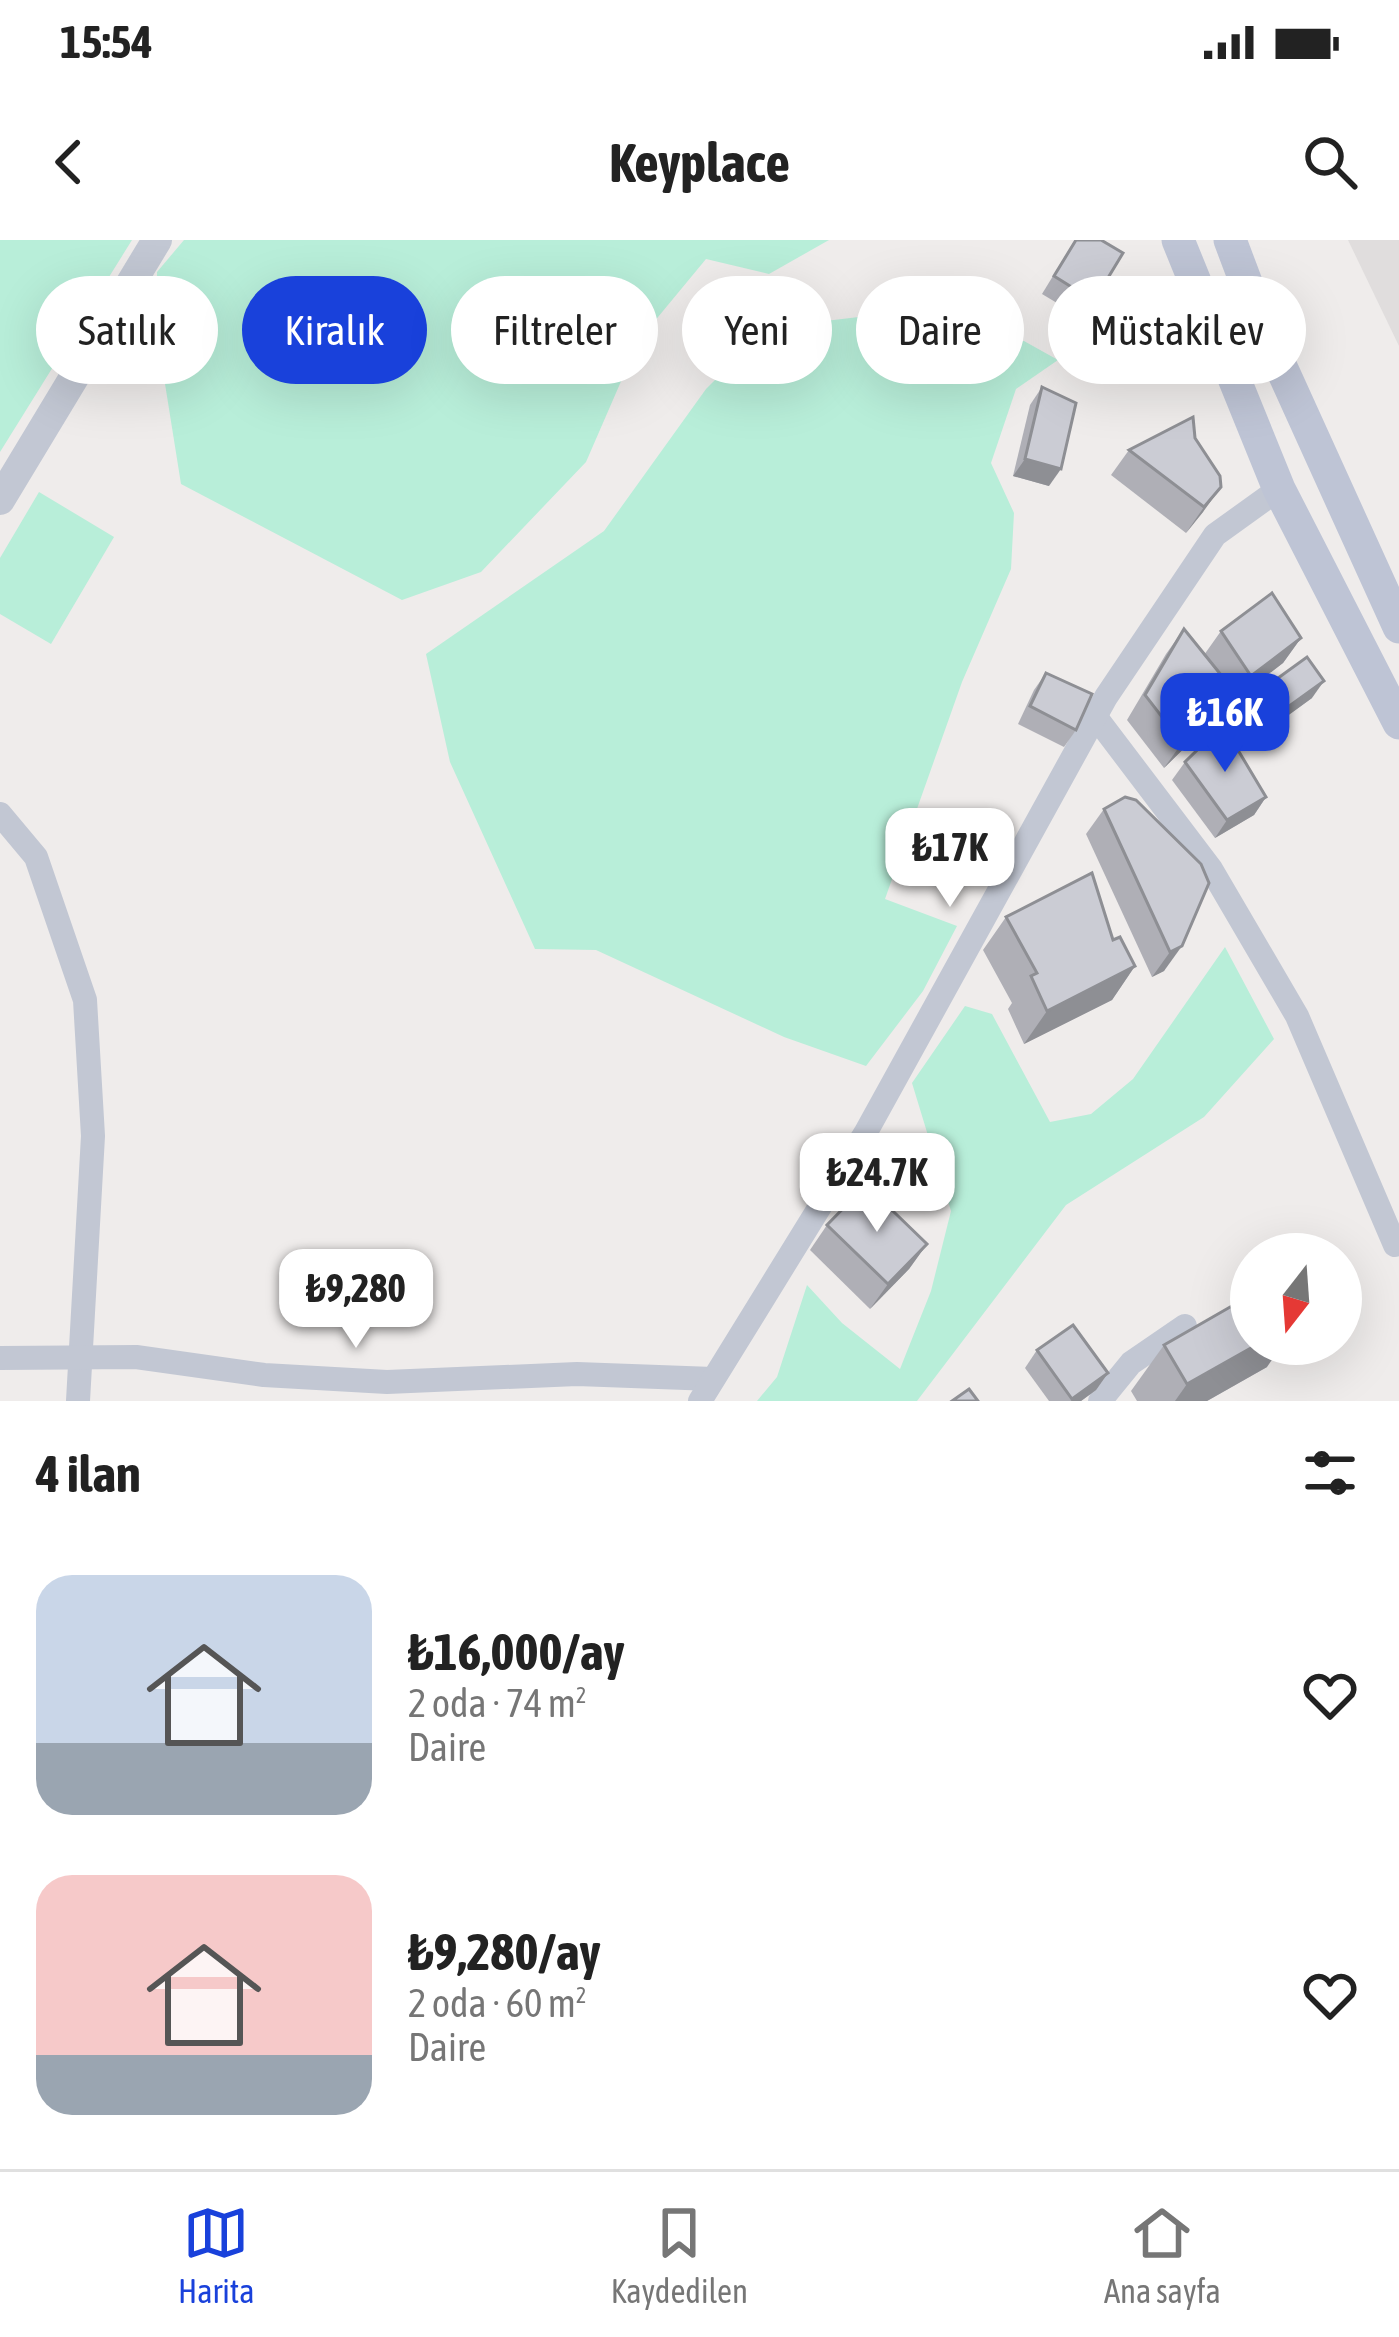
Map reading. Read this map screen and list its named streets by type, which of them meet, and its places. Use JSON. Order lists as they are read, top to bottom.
{
  "north": "bottom",
  "page": {
    "status": "15:54",
    "header": "Keyplace",
    "chip": [
      "Satılık",
      "Kiralık",
      "Filtreler",
      "Yeni",
      "Daire",
      "Müstakil ev"
    ],
    "price": [
      "₺16K",
      "₺17K",
      "₺24.7K",
      "₺9,280"
    ],
    "heading": "4 ilan",
    "list": [
      {
        "name": "₺16,000/ay",
        "note": "2 oda · 74 m² · Daire"
      },
      {
        "name": "₺9,280/ay",
        "note": "2 oda · 60 m² · Daire"
      }
    ],
    "tabs": ["Harita", "Kaydedilen", "Ana sayfa"]
  }
}
